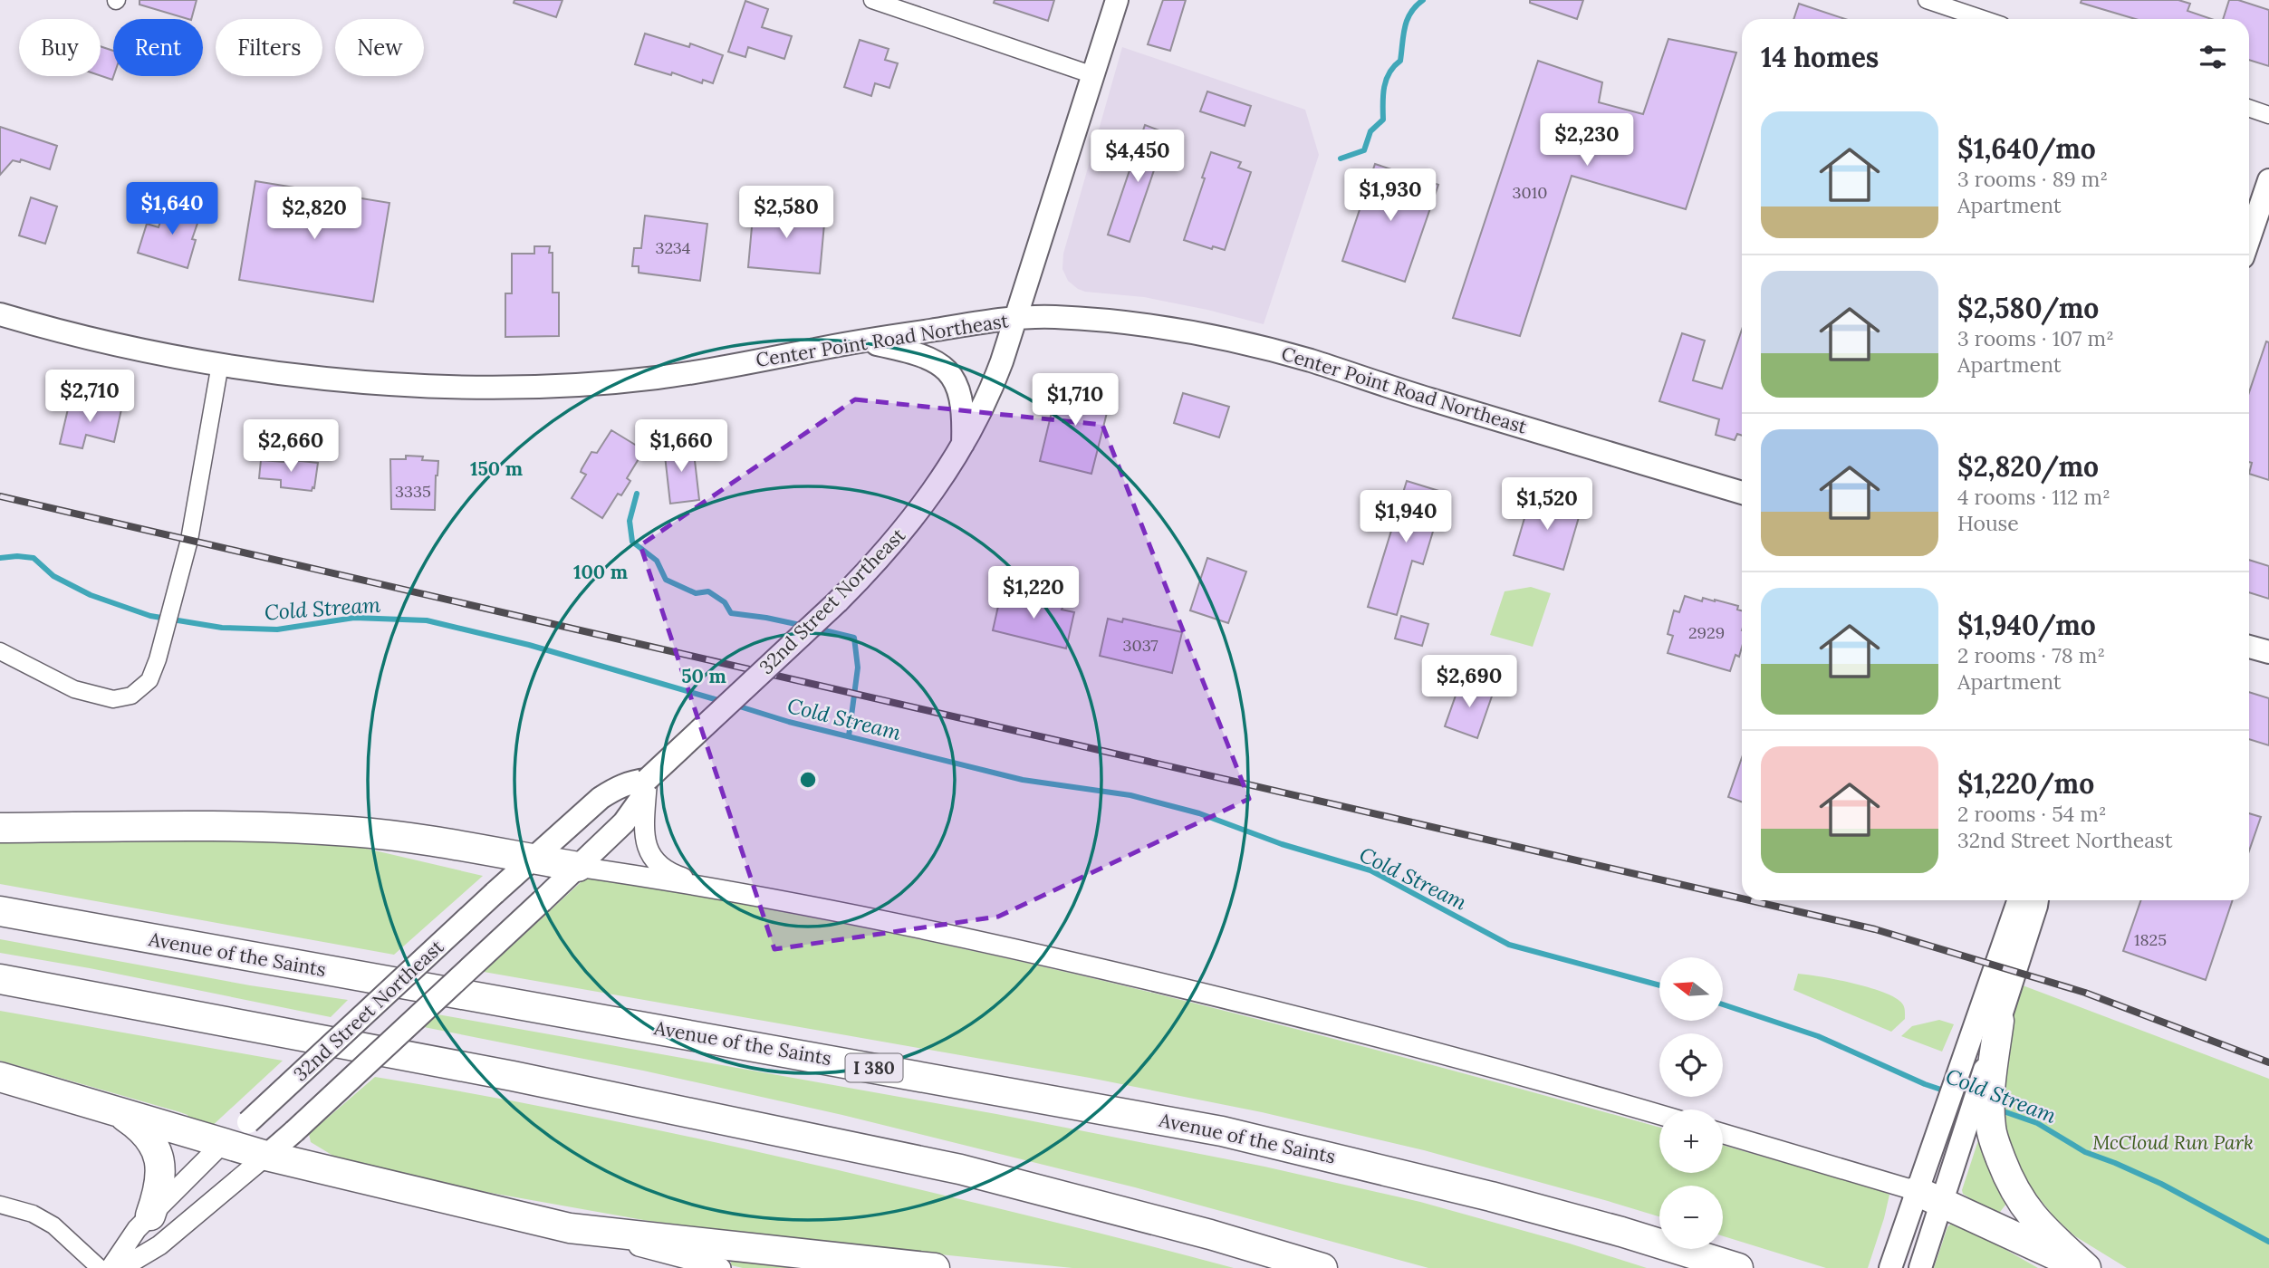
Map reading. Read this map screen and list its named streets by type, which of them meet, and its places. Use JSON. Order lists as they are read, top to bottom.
{
  "streets": {
    "highway": ["Avenue of the Saints", "I 380"],
    "main road": ["Center Point Road Northeast", "32nd Street Northeast"]
  },
  "crossings": [
    ["Center Point Road Northeast", "32nd Street Northeast"]
  ],
  "water": ["Cold Stream"],
  "parks": ["McCloud Run Park"],
  "house_numbers": [
    "3010",
    "3234",
    "3335",
    "2929",
    "3037",
    "1825"
  ],
  "north": "left",
  "page": {
    "chip": [
      "Buy",
      "Rent",
      "Filters",
      "New"
    ],
    "heading": "14 homes",
    "list": [
      {
        "name": "$1,640/mo",
        "note": "3 rooms · 89 m² · Apartment"
      },
      {
        "name": "$2,580/mo",
        "note": "3 rooms · 107 m² · Apartment"
      },
      {
        "name": "$2,820/mo",
        "note": "4 rooms · 112 m² · House"
      },
      {
        "name": "$1,940/mo",
        "note": "2 rooms · 78 m² · Apartment"
      },
      {
        "name": "$1,220/mo",
        "note": "2 rooms · 54 m² · 32nd Street Northeast"
      }
    ],
    "price": [
      "$2,230",
      "$4,450",
      "$1,930",
      "$1,640",
      "$2,580",
      "$2,820",
      "$2,710",
      "$1,710",
      "$2,660",
      "$1,660",
      "$1,520",
      "$1,940",
      "$1,220",
      "$2,690"
    ],
    "map_buttons": ["+", "−"]
  },
  "rings": ["150 m", "100 m", "50 m"]
}
